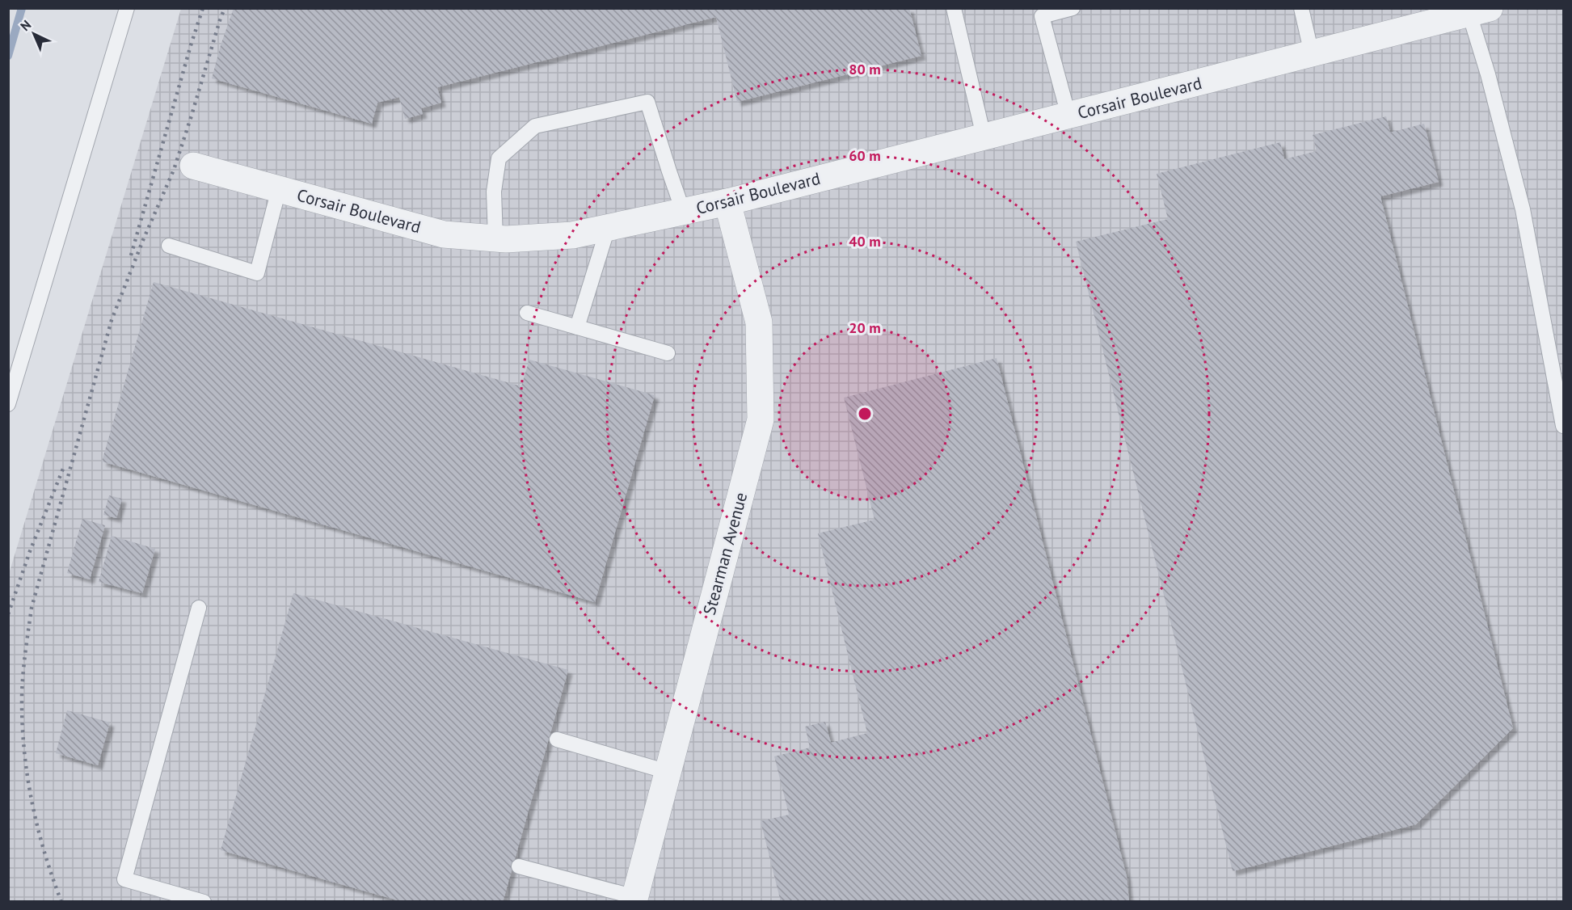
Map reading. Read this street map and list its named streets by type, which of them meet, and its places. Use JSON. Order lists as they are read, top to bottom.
{
  "streets": {
    "street": ["Corsair Boulevard", "Stearman Avenue"]
  },
  "crossings": [
    ["Corsair Boulevard", "Stearman Avenue"]
  ],
  "north": "top left",
  "rings": [
    "80 m",
    "60 m",
    "40 m",
    "20 m"
  ]
}
